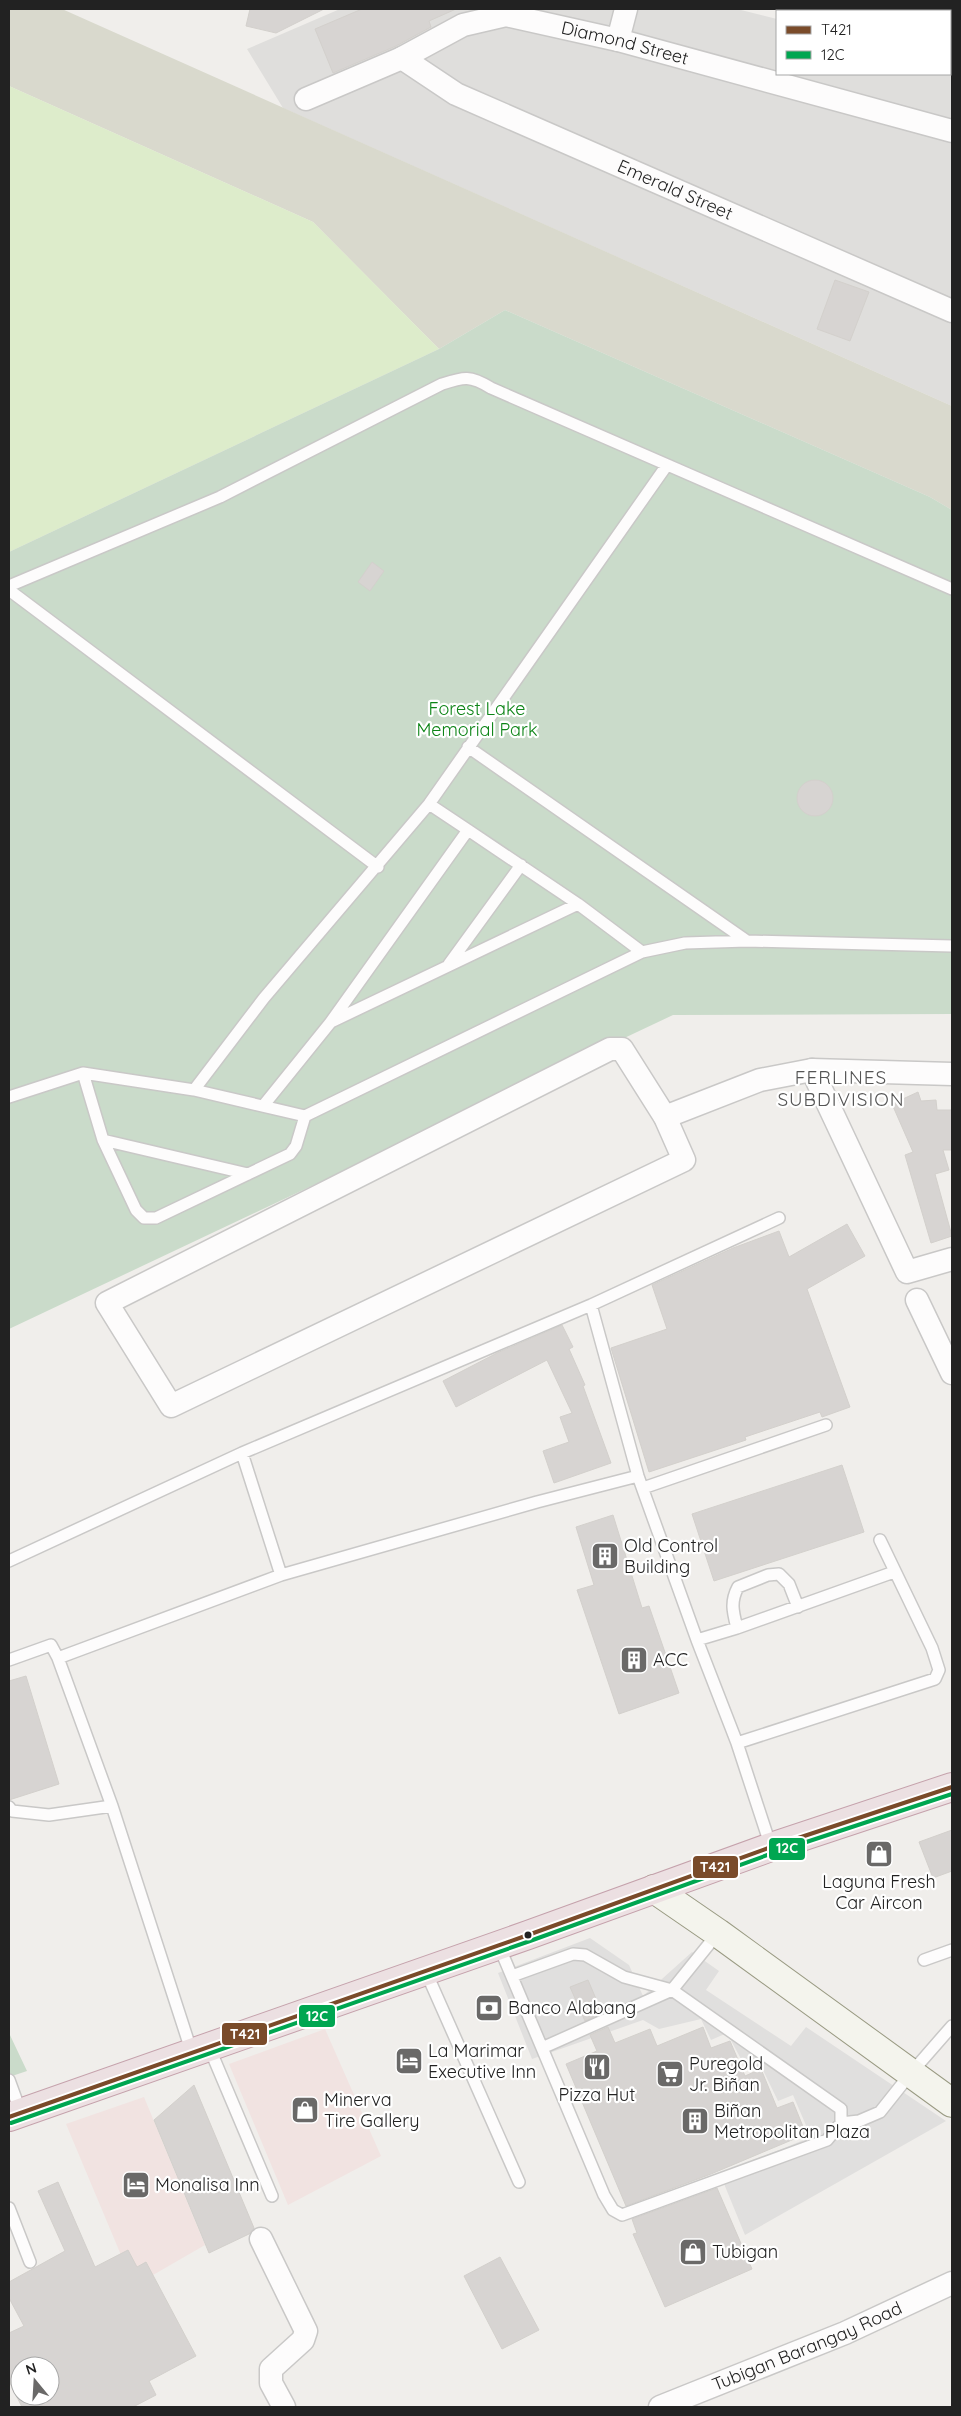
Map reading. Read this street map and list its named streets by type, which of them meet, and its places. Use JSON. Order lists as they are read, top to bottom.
{
  "streets": {
    "street": ["Diamond Street", "Emerald Street", "Tubigan Barangay Road"]
  },
  "crossings": [
    ["Diamond Street", "Emerald Street"]
  ],
  "districts": ["FERLINES SUBDIVISION"],
  "parks": ["Forest Lake Memorial Park"],
  "places": {
    "building": ["Old Control Building", "ACC", "Biñan Metropolitan Plaza"],
    "shop": ["Laguna Fresh Car Aircon", "Minerva Tire Gallery", "Tubigan"],
    "bank": ["Banco Alabang"],
    "hotel": ["La Marimar Executive Inn", "Monalisa Inn"],
    "restaurant": ["Pizza Hut"],
    "supermarket": ["Puregold Jr. Biñan"]
  },
  "lines": ["transit line T421", "transit line 12C"],
  "legend": ["T421", "12C"],
  "north": "top"
}
